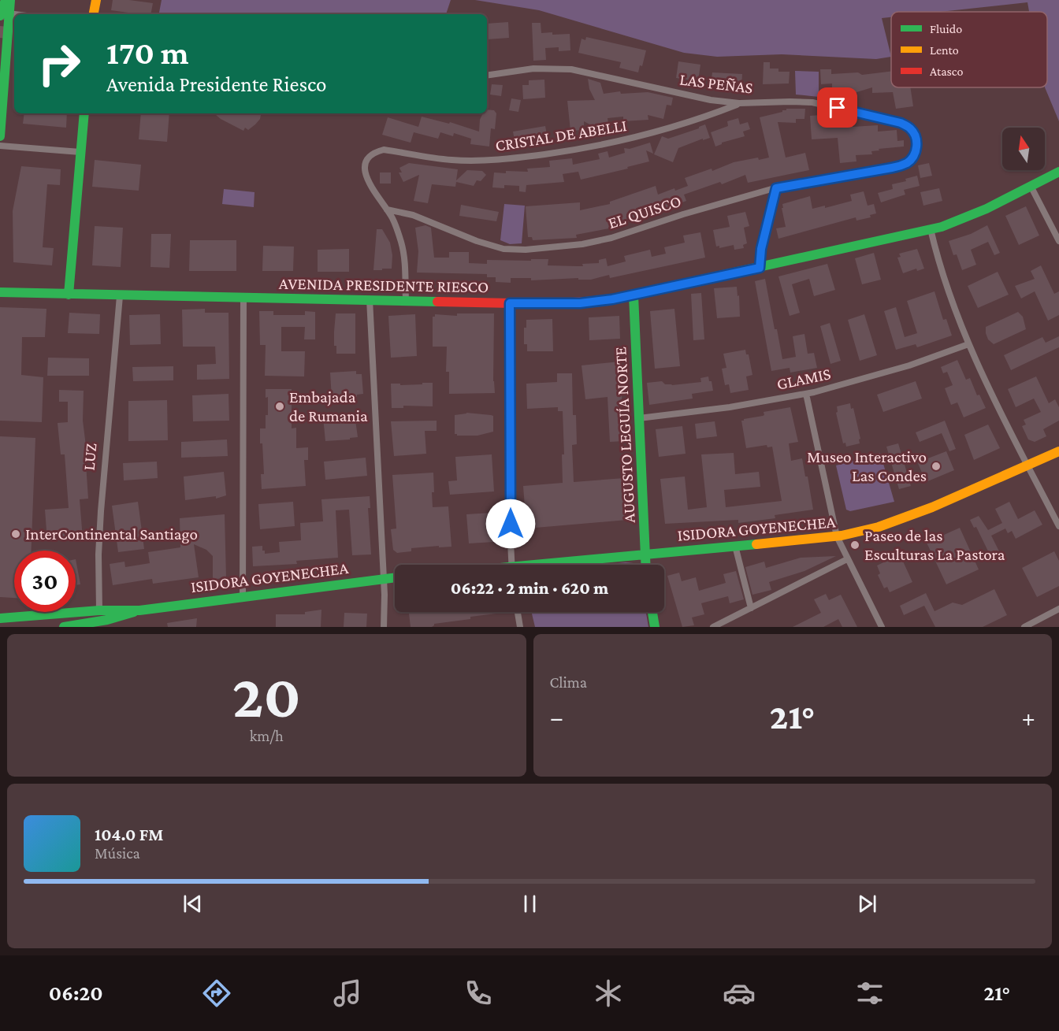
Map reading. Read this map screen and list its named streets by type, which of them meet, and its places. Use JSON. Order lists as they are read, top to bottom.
{
  "streets": {
    "street": [
      "LAS PEÑAS",
      "CRISTAL DE ABELLI",
      "EL QUISCO",
      "AVENIDA PRESIDENTE RIESCO",
      "GLAMIS",
      "AUGUSTO LEGUÍA NORTE",
      "LUZ",
      "ISIDORA GOYENECHEA"
    ]
  },
  "crossings": [
    ["LAS PEÑAS", "CRISTAL DE ABELLI"],
    ["LAS PEÑAS", "EL QUISCO"],
    ["CRISTAL DE ABELLI", "EL QUISCO"],
    ["CRISTAL DE ABELLI", "AVENIDA PRESIDENTE RIESCO"],
    ["AVENIDA PRESIDENTE RIESCO", "AUGUSTO LEGUÍA NORTE"],
    ["AVENIDA PRESIDENTE RIESCO", "LUZ"],
    ["GLAMIS", "AUGUSTO LEGUÍA NORTE"],
    ["AUGUSTO LEGUÍA NORTE", "ISIDORA GOYENECHEA"],
    ["LUZ", "ISIDORA GOYENECHEA"]
  ],
  "places": [
    "Embajada de Rumania",
    "Museo Interactivo Las Condes",
    "InterContinental Santiago",
    "Paseo de las Esculturas La Pastora"
  ],
  "legend": ["Fluido", "Lento", "Atasco"],
  "north": "top",
  "page": {
    "turn": ["170 m", "Avenida Presidente Riesco"],
    "limit": "30",
    "trip": "06:22 · 2 min · 620 m",
    "tile": [
      ["20", "km/h"],
      "Clima"
    ],
    "heat": ["−", "21°", "+"],
    "song": ["104.0 FM", "Música"],
    "tabs": ["06:20", "21°"]
  }
}
